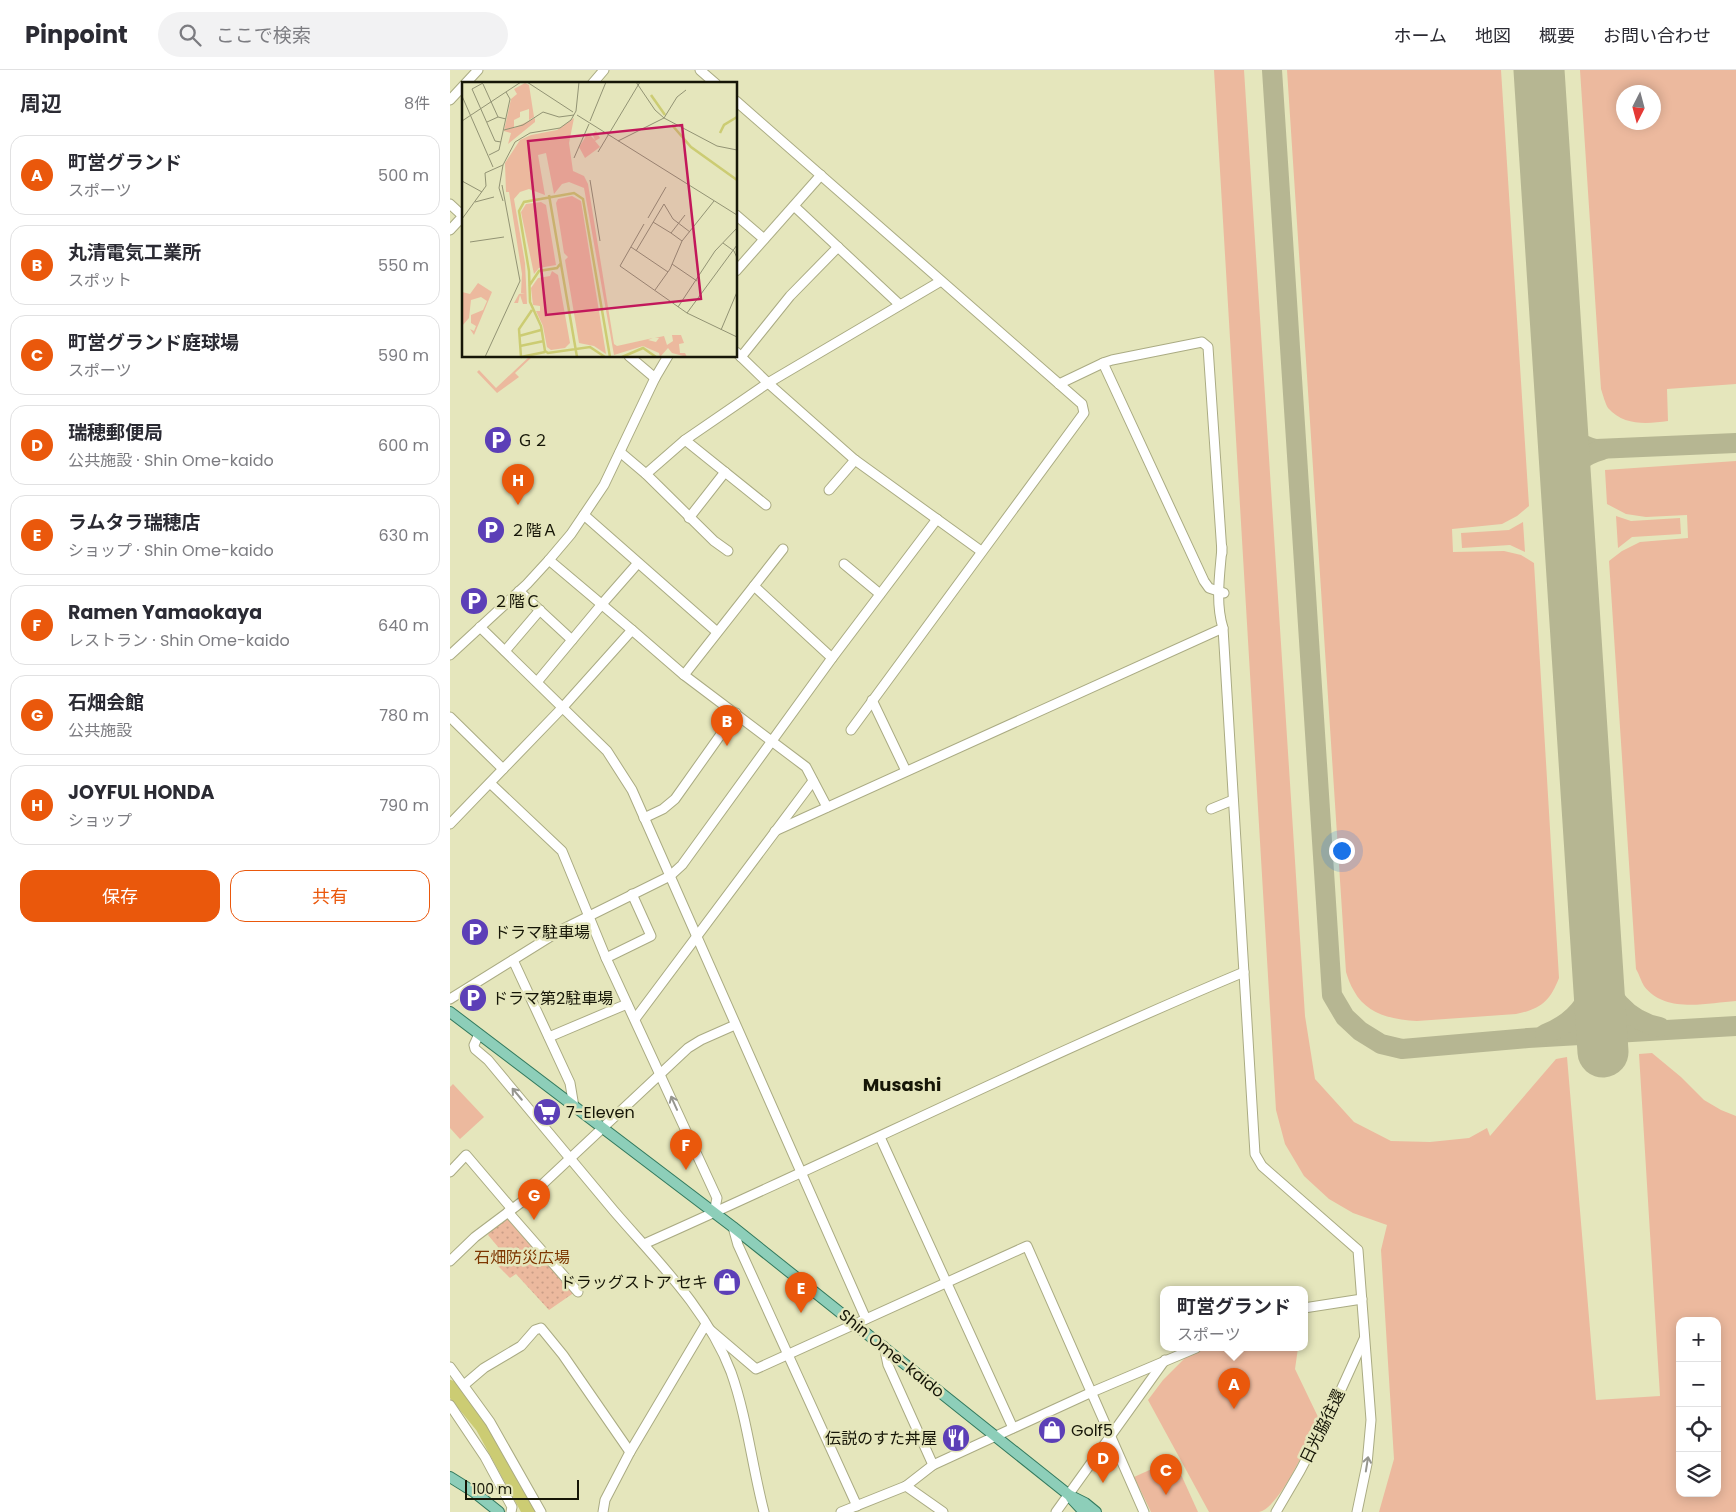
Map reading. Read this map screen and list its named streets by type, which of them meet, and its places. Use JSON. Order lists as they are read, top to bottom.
{
  "streets": {
    "main road": ["Shin Ome-kaido"],
    "street": ["日光脇往還"]
  },
  "districts": ["Musashi"],
  "parks": ["石畑防災広場"],
  "places": {
    "parking": [
      "Ｇ２",
      "２階Ａ",
      "２階Ｃ",
      "ドラマ駐車場",
      "ドラマ第2駐車場"
    ],
    "supermarket": ["7-Eleven"],
    "shop": ["ドラッグストア セキ", "Golf5"],
    "restaurant": ["伝説のすた丼屋"]
  },
  "scale_bar": "100 m",
  "north": "bottom",
  "page": {
    "header": "Pinpoint",
    "search": "ここで検索",
    "nav": [
      "ホーム",
      "地図",
      "概要",
      "お問い合わせ"
    ],
    "heading": ["周辺", "8件"],
    "list": [
      {
        "mark": "A",
        "name": "町営グランド",
        "note": "スポーツ",
        "value": "500 m"
      },
      {
        "mark": "B",
        "name": "丸清電気工業所",
        "note": "スポット",
        "value": "550 m"
      },
      {
        "mark": "C",
        "name": "町営グランド庭球場",
        "note": "スポーツ",
        "value": "590 m"
      },
      {
        "mark": "D",
        "name": "瑞穂郵便局",
        "note": "公共施設 · Shin Ome-kaido",
        "value": "600 m"
      },
      {
        "mark": "E",
        "name": "ラムタラ瑞穂店",
        "note": "ショップ · Shin Ome-kaido",
        "value": "630 m"
      },
      {
        "mark": "F",
        "name": "Ramen Yamaokaya",
        "note": "レストラン · Shin Ome-kaido",
        "value": "640 m"
      },
      {
        "mark": "G",
        "name": "石畑会館",
        "note": "公共施設",
        "value": "780 m"
      },
      {
        "mark": "H",
        "name": "JOYFUL HONDA",
        "note": "ショップ",
        "value": "790 m"
      }
    ],
    "pins": [
      "H",
      "B",
      "F",
      "G",
      "E",
      "A",
      "D",
      "C"
    ],
    "buttons": ["保存", "共有"],
    "popup": ["町営グランド", "スポーツ"],
    "map_buttons": ["+", "−"],
    "scale": "100 m"
  }
}
